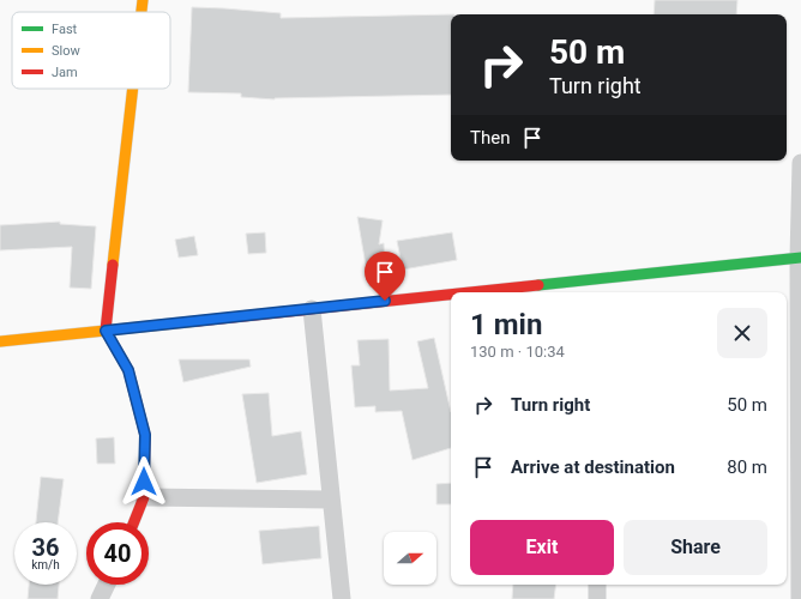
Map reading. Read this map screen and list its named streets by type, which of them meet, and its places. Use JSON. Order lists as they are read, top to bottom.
{
  "legend": ["Fast", "Slow", "Jam"],
  "north": "right",
  "page": {
    "turn": ["50 m", "Turn right"],
    "then": "Then",
    "heading": ["1 min", "130 m · 10:34"],
    "list": [
      {
        "name": "Turn right",
        "value": "50 m"
      },
      {
        "name": "Arrive at destination",
        "value": "80 m"
      }
    ],
    "buttons": ["Exit", "Share"],
    "speed": "36 km/h",
    "limit": "40"
  }
}
